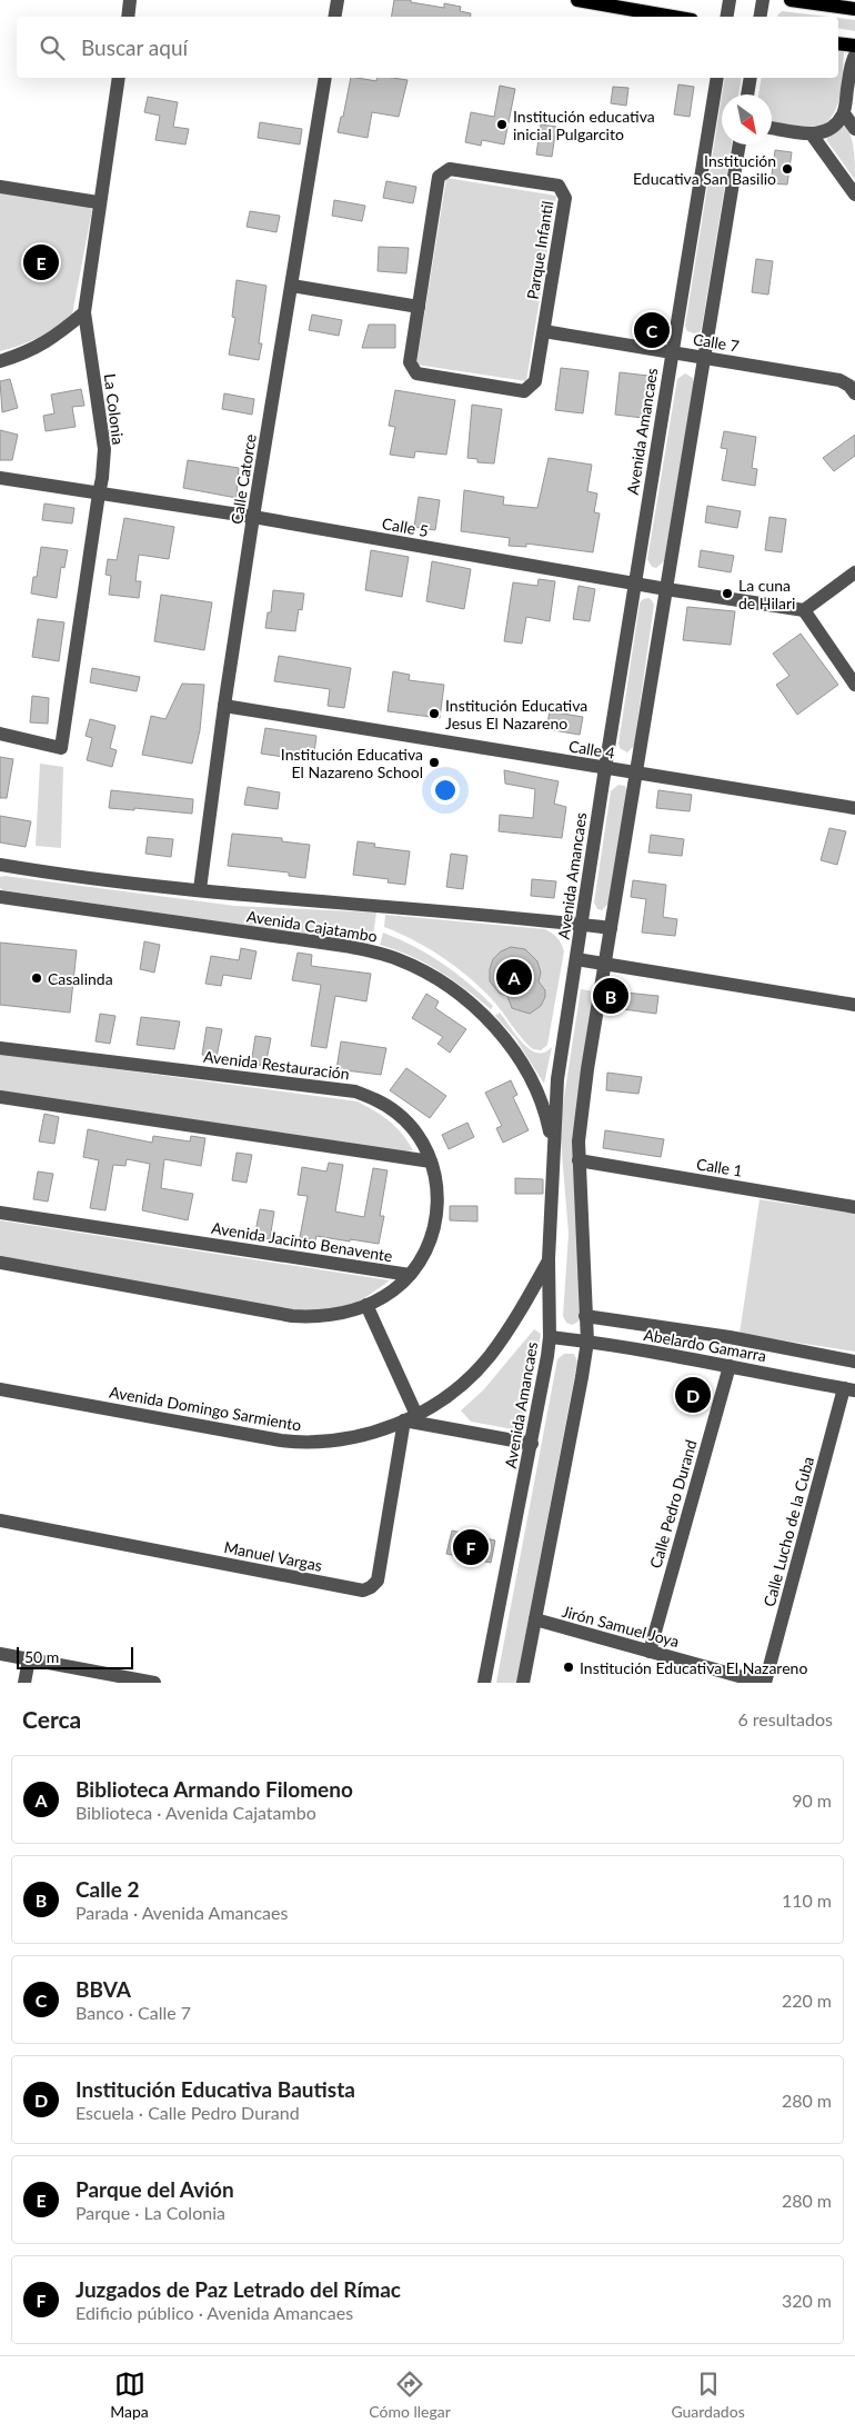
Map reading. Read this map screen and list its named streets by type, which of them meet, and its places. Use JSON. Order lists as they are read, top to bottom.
{
  "streets": {
    "street": [
      "Parque Infantil",
      "Calle 7",
      "La Colonia",
      "Avenida Amancaes",
      "Calle Catorce",
      "Calle 5",
      "Calle 4",
      "Avenida Cajatambo",
      "Avenida Restauración",
      "Calle 1",
      "Avenida Jacinto Benavente",
      "Abelardo Gamarra",
      "Avenida Domingo Sarmiento",
      "Calle Pedro Durand",
      "Calle Lucho de la Cuba",
      "Manuel Vargas",
      "Jirón Samuel Joya"
    ]
  },
  "crossings": [
    ["Parque Infantil", "Calle 7"],
    ["Calle 7", "Avenida Amancaes"],
    ["La Colonia", "Calle 5"],
    ["Avenida Amancaes", "Calle 5"],
    ["Avenida Amancaes", "Calle 4"],
    ["Avenida Amancaes", "Avenida Cajatambo"],
    ["Avenida Amancaes", "Abelardo Gamarra"],
    ["Avenida Amancaes", "Avenida Domingo Sarmiento"],
    ["Calle Catorce", "Calle 5"],
    ["Calle Catorce", "Calle 4"],
    ["Calle Catorce", "Avenida Cajatambo"],
    ["Avenida Restauración", "Avenida Jacinto Benavente"],
    ["Abelardo Gamarra", "Calle Pedro Durand"],
    ["Abelardo Gamarra", "Calle Lucho de la Cuba"],
    ["Avenida Domingo Sarmiento", "Manuel Vargas"],
    ["Calle Pedro Durand", "Jirón Samuel Joya"],
    ["Calle Lucho de la Cuba", "Jirón Samuel Joya"]
  ],
  "places": [
    "Institución educativa inicial Pulgarcito",
    "Institución Educativa San Basilio",
    "La cuna de Hilari",
    "Institución Educativa Jesus El Nazareno",
    "Institución Educativa El Nazareno School",
    "Casalinda",
    "Institución Educativa El Nazareno"
  ],
  "scale_bar": "50 m",
  "north": "bottom right",
  "page": {
    "search": "Buscar aquí",
    "pins": [
      "E",
      "C",
      "A",
      "B",
      "D",
      "F"
    ],
    "scale": "50 m",
    "heading": ["Cerca", "6 resultados"],
    "list": [
      {
        "mark": "A",
        "name": "Biblioteca Armando Filomeno",
        "note": "Biblioteca · Avenida Cajatambo",
        "value": "90 m"
      },
      {
        "mark": "B",
        "name": "Calle 2",
        "note": "Parada · Avenida Amancaes",
        "value": "110 m"
      },
      {
        "mark": "C",
        "name": "BBVA",
        "note": "Banco · Calle 7",
        "value": "220 m"
      },
      {
        "mark": "D",
        "name": "Institución Educativa Bautista",
        "note": "Escuela · Calle Pedro Durand",
        "value": "280 m"
      },
      {
        "mark": "E",
        "name": "Parque del Avión",
        "note": "Parque · La Colonia",
        "value": "280 m"
      },
      {
        "mark": "F",
        "name": "Juzgados de Paz Letrado del Rímac",
        "note": "Edificio público · Avenida Amancaes",
        "value": "320 m"
      }
    ],
    "nav": ["Mapa", "Cómo llegar", "Guardados"]
  }
}
